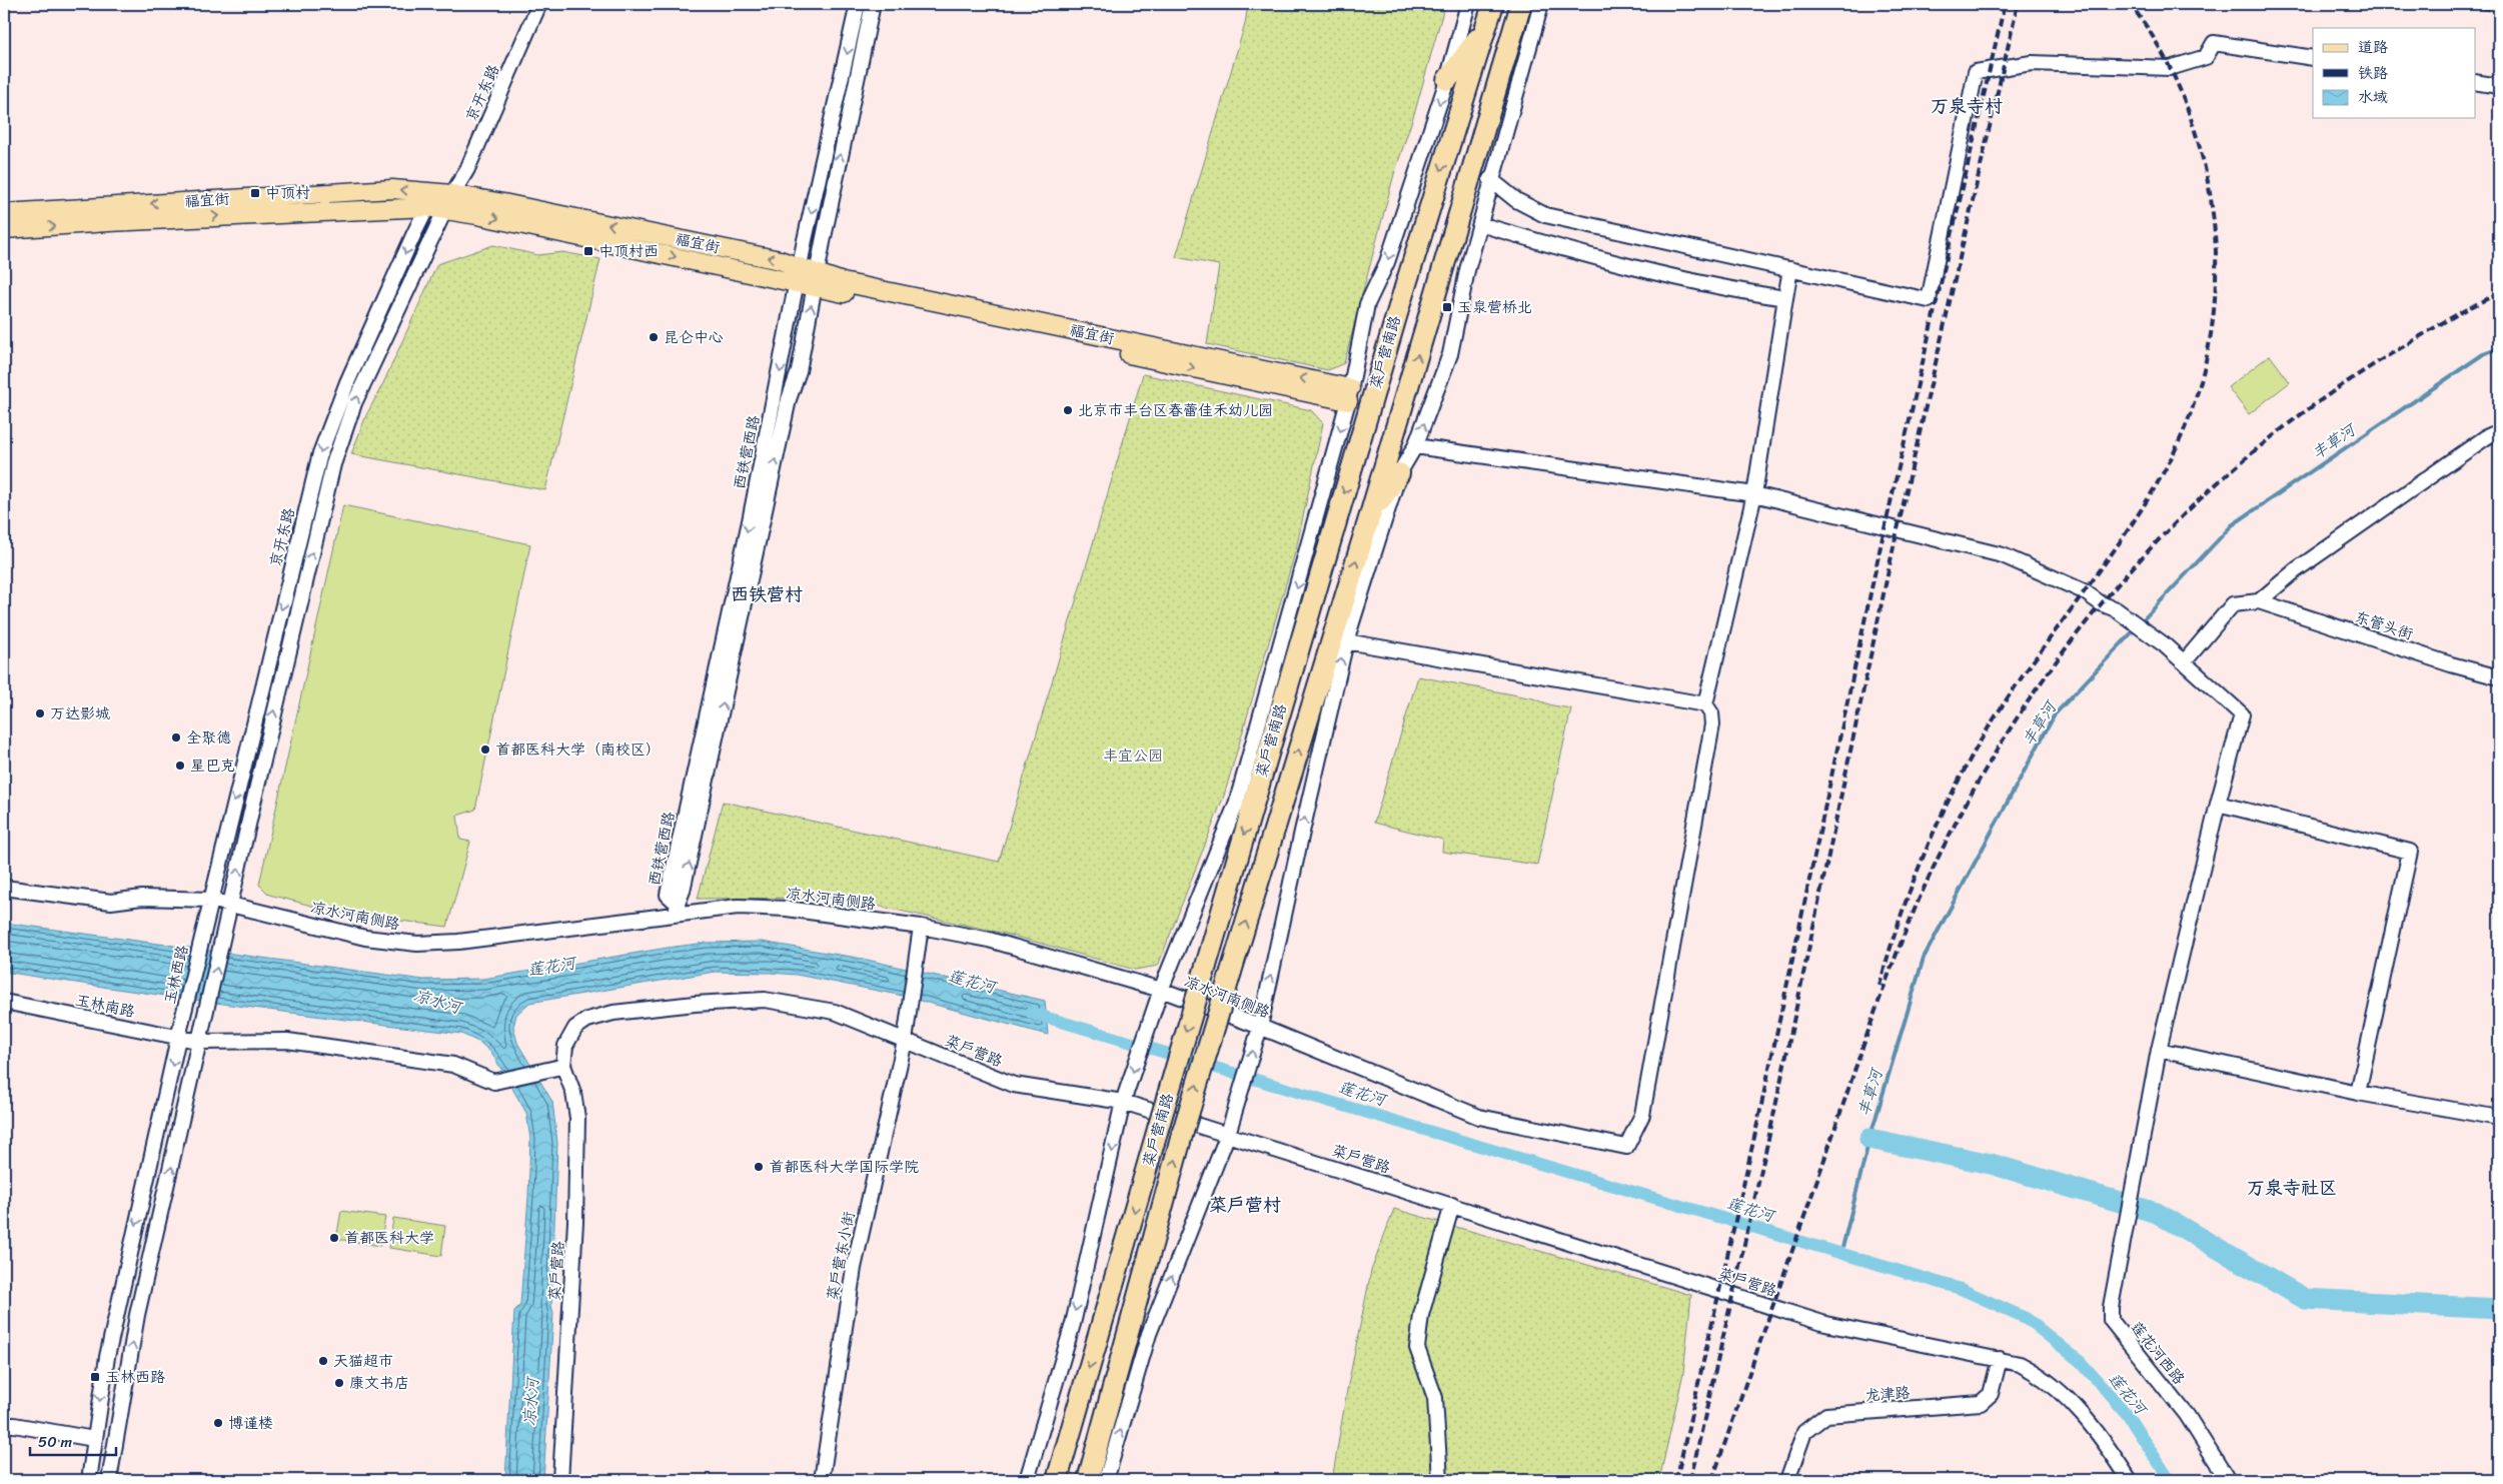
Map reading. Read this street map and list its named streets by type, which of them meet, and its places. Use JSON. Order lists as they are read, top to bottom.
{
  "streets": {
    "highway": ["菜户营南路"],
    "main road": ["福宜街"],
    "street": [
      "京开东路",
      "西铁营西路",
      "东管头街",
      "凉水河南侧路",
      "玉林西路",
      "玉林南路",
      "菜户营路",
      "菜户营东小街",
      "莲花河西路",
      "龙津路"
    ]
  },
  "crossings": [
    ["京开东路", "福宜街"],
    ["京开东路", "凉水河南侧路"],
    ["京开东路", "玉林西路"],
    ["京开东路", "玉林南路"],
    ["福宜街", "菜户营南路"],
    ["福宜街", "西铁营西路"],
    ["菜户营南路", "凉水河南侧路"],
    ["菜户营南路", "菜户营路"],
    ["西铁营西路", "凉水河南侧路"],
    ["凉水河南侧路", "菜户营东小街"],
    ["玉林西路", "玉林南路"],
    ["玉林南路", "菜户营路"],
    ["菜户营路", "菜户营东小街"],
    ["菜户营路", "龙津路"]
  ],
  "districts": [
    "万泉寺村",
    "西铁营村",
    "万泉寺社区",
    "菜户营村"
  ],
  "water": ["丰草河", "莲花河", "凉水河"],
  "parks": ["丰宜公园"],
  "places": {
    "transit": [
      "中顶村",
      "中顶村西",
      "玉泉营桥北",
      "玉林西路"
    ],
    "other": [
      "昆仑中心",
      "北京市丰台区春蕾佳禾幼儿园",
      "万达影城",
      "全聚德",
      "首都医科大学（南校区）",
      "星巴克",
      "首都医科大学国际学院",
      "首都医科大学",
      "天猫超市",
      "康文书店",
      "博谨楼"
    ]
  },
  "legend": ["道路", "铁路", "水域"],
  "scale_bar": "50 m"
}
